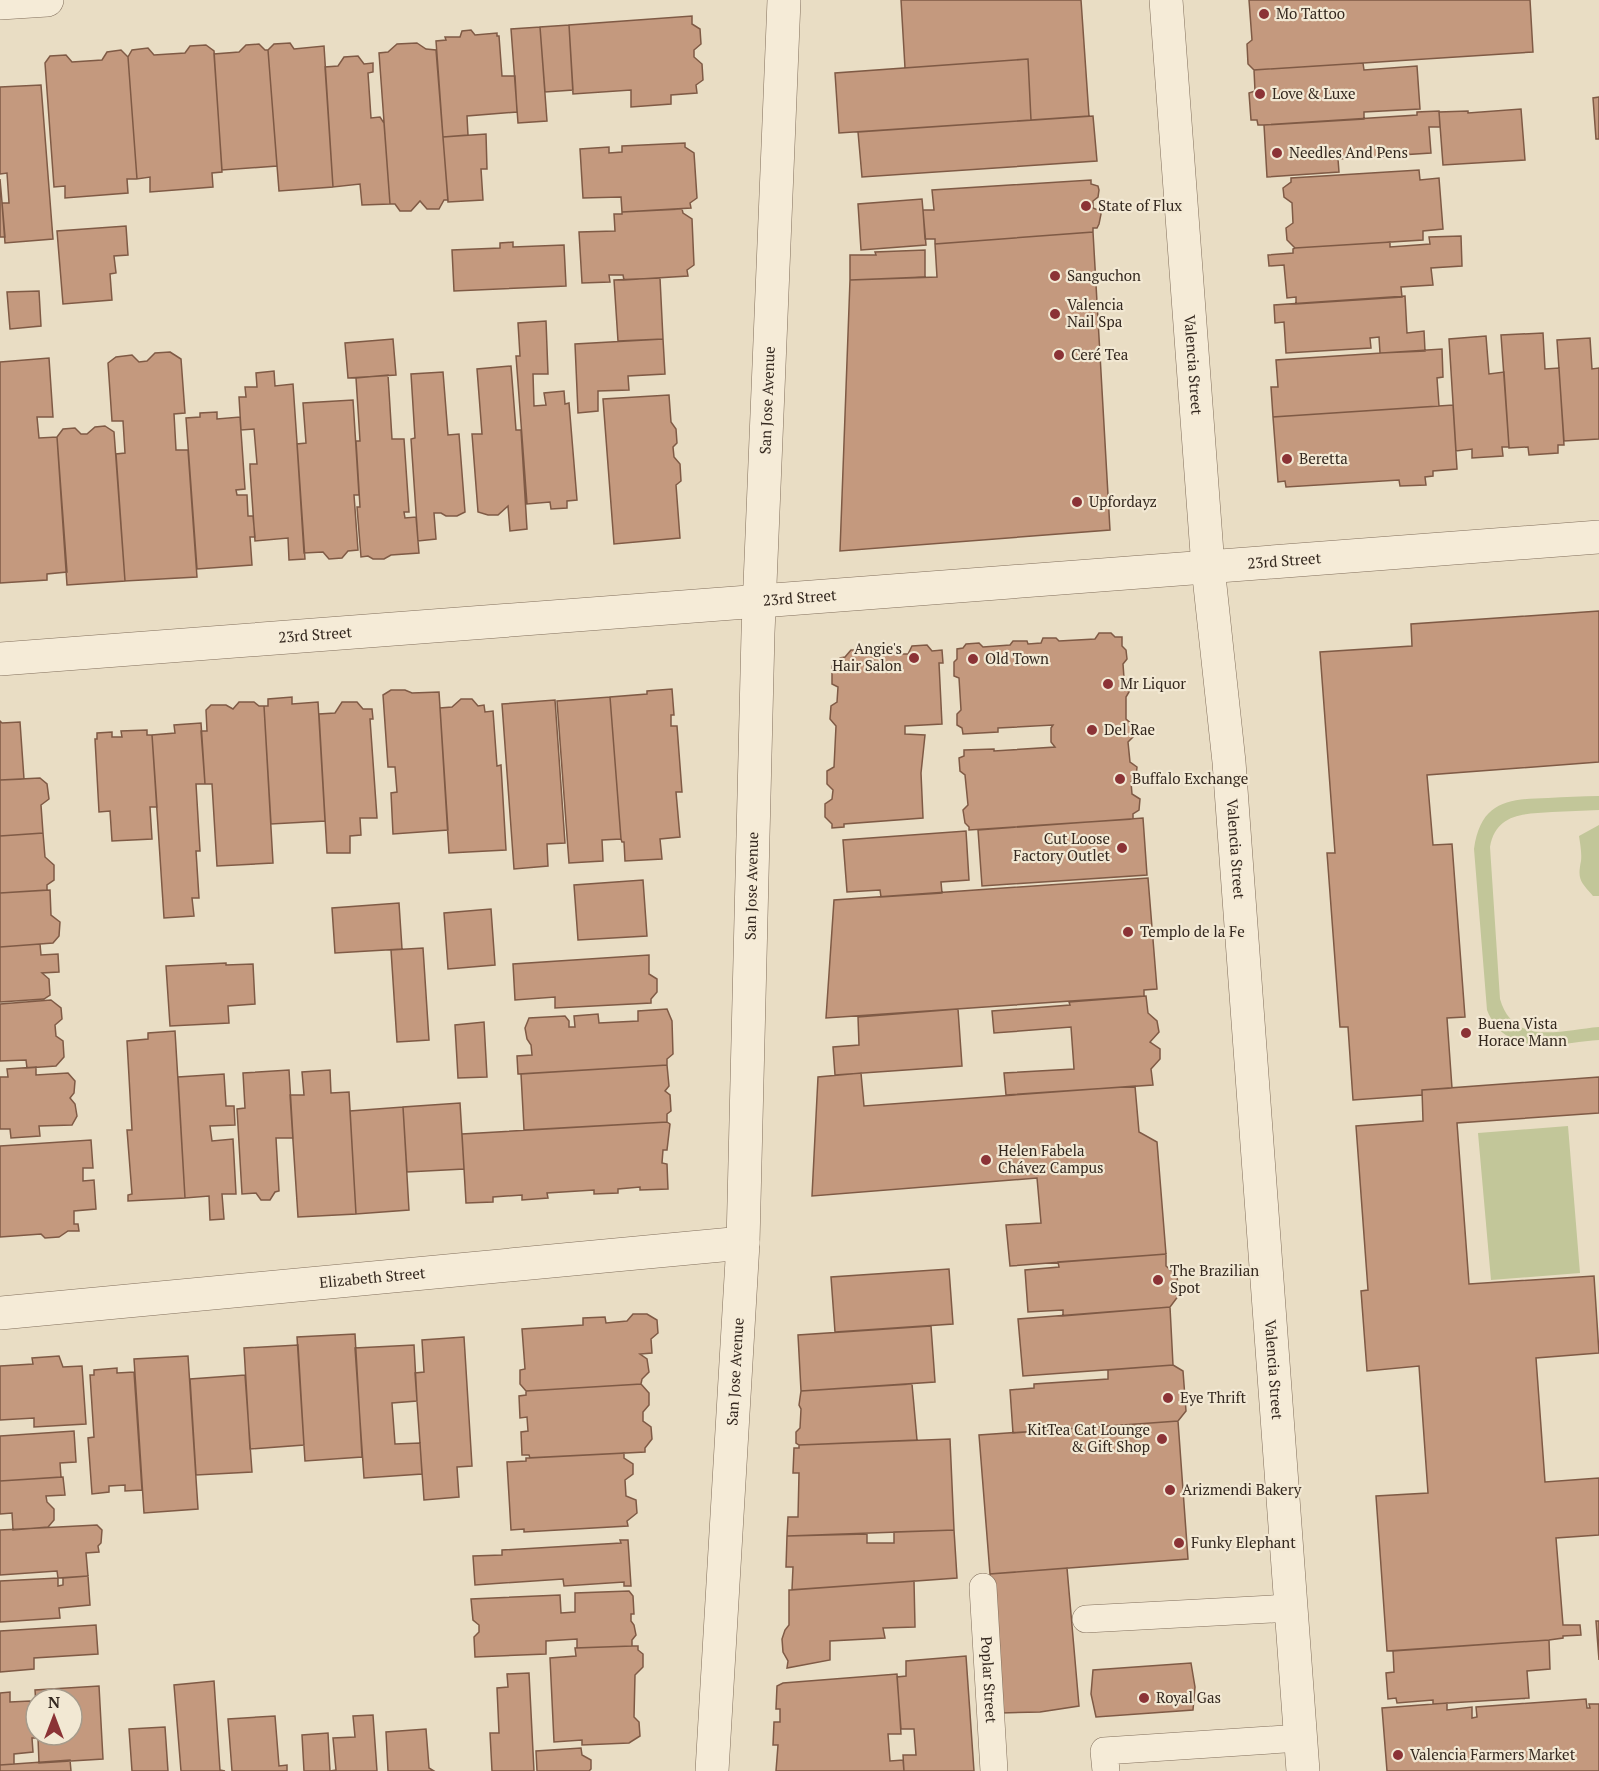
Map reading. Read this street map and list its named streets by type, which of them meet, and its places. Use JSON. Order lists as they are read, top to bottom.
{
  "streets": {
    "street": [
      "Valencia Street",
      "San Jose Avenue",
      "23rd Street",
      "Elizabeth Street"
    ],
    "lane": ["Poplar Street"]
  },
  "crossings": [
    ["Valencia Street", "23rd Street"],
    ["San Jose Avenue", "23rd Street"],
    ["San Jose Avenue", "Elizabeth Street"]
  ],
  "places": [
    "Mo Tattoo",
    "Love & Luxe",
    "Needles And Pens",
    "State of Flux",
    "Sanguchon",
    "Valencia Nail Spa",
    "Ceré Tea",
    "Beretta",
    "Upfordayz",
    "Angie's Hair Salon",
    "Old Town",
    "Mr Liquor",
    "Del Rae",
    "Buffalo Exchange",
    "Cut Loose Factory Outlet",
    "Templo de la Fe",
    "Buena Vista Horace Mann",
    "Helen Fabela Chávez Campus",
    "The Brazilian Spot",
    "Eye Thrift",
    "KitTea Cat Lounge & Gift Shop",
    "Arizmendi Bakery",
    "Funky Elephant",
    "Royal Gas",
    "Valencia Farmers Market"
  ],
  "north": "top"
}
